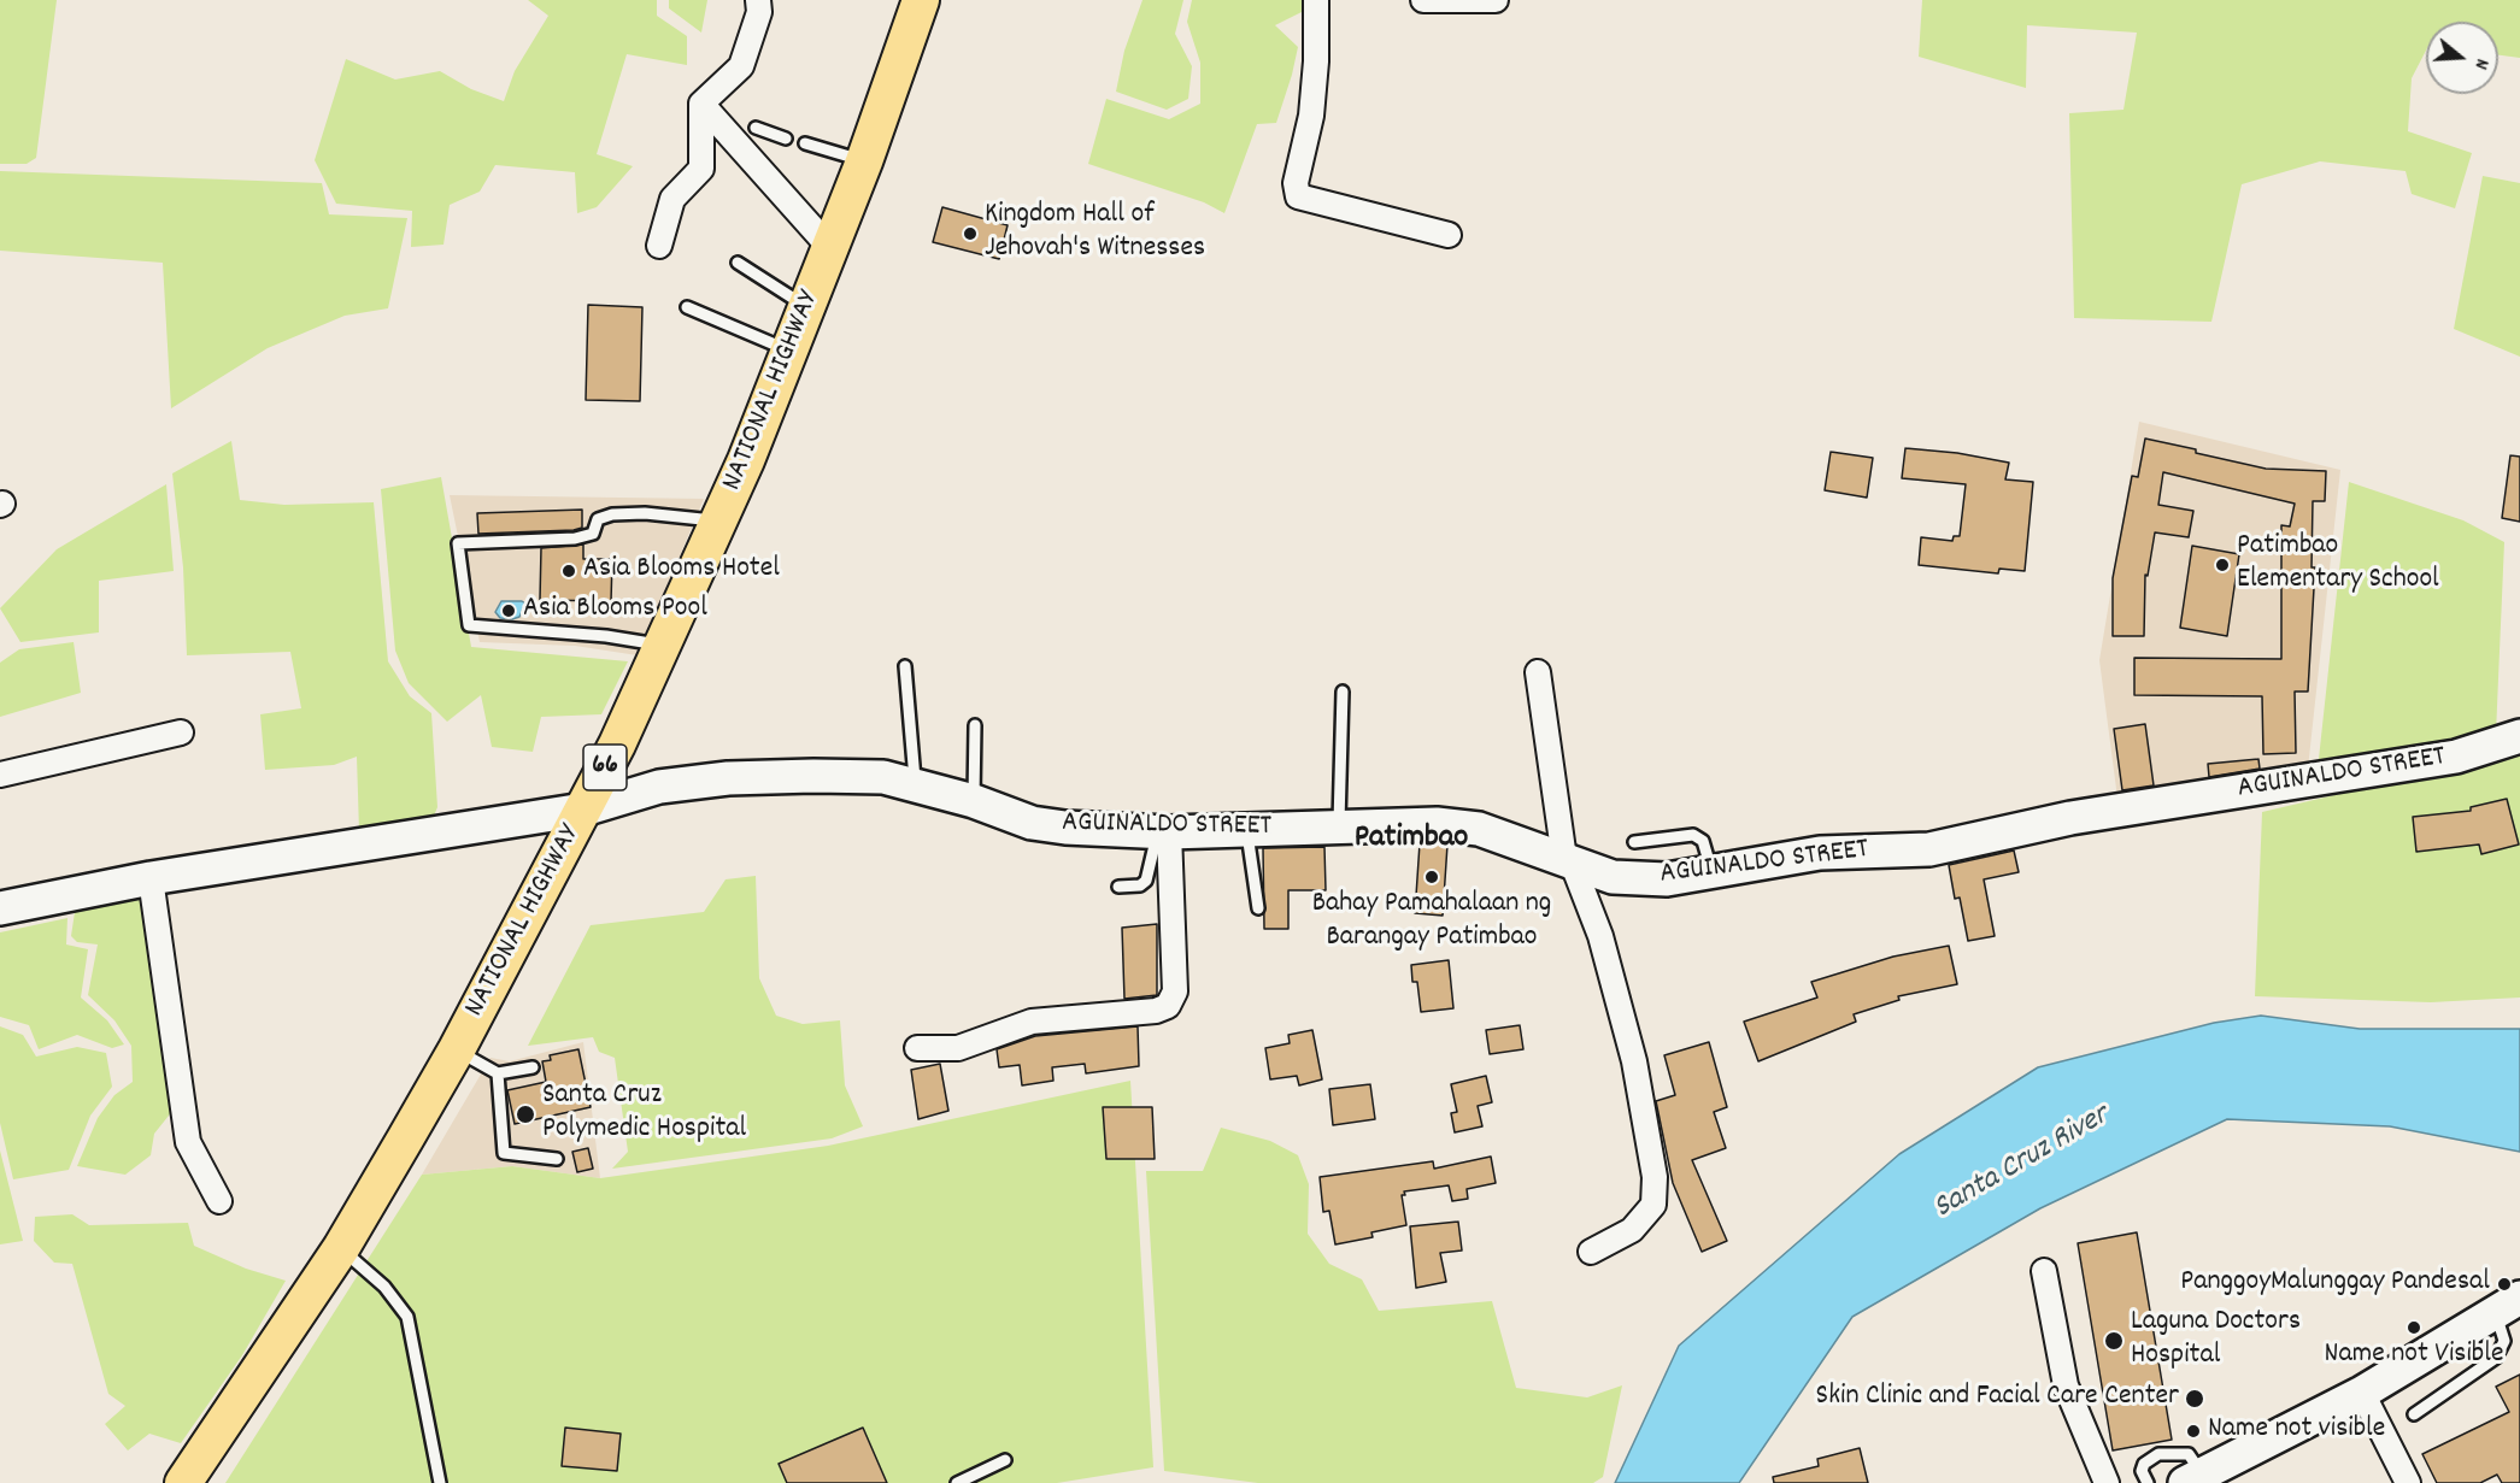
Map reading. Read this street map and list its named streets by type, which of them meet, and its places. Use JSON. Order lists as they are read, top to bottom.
{
  "streets": {
    "main road": ["NATIONAL HIGHWAY", "66"],
    "street": ["AGUINALDO STREET"]
  },
  "crossings": [
    ["NATIONAL HIGHWAY", "AGUINALDO STREET"]
  ],
  "districts": ["Patimbao"],
  "water": ["Santa Cruz River"],
  "places": [
    "Kingdom Hall of Jehovah's Witnesses",
    "Patimbao Elementary School",
    "Asia Blooms Hotel",
    "Asia Blooms Pool",
    "Bahay Pamahalaan ng Barangay Patimbao",
    "Santa Cruz Polymedic Hospital",
    "PanggoyMalunggay Pandesal",
    "Name not Visible",
    "Laguna Doctors Hospital",
    "Skin Clinic and Facial Care Center",
    "Name not visible"
  ],
  "north": "right"
}
